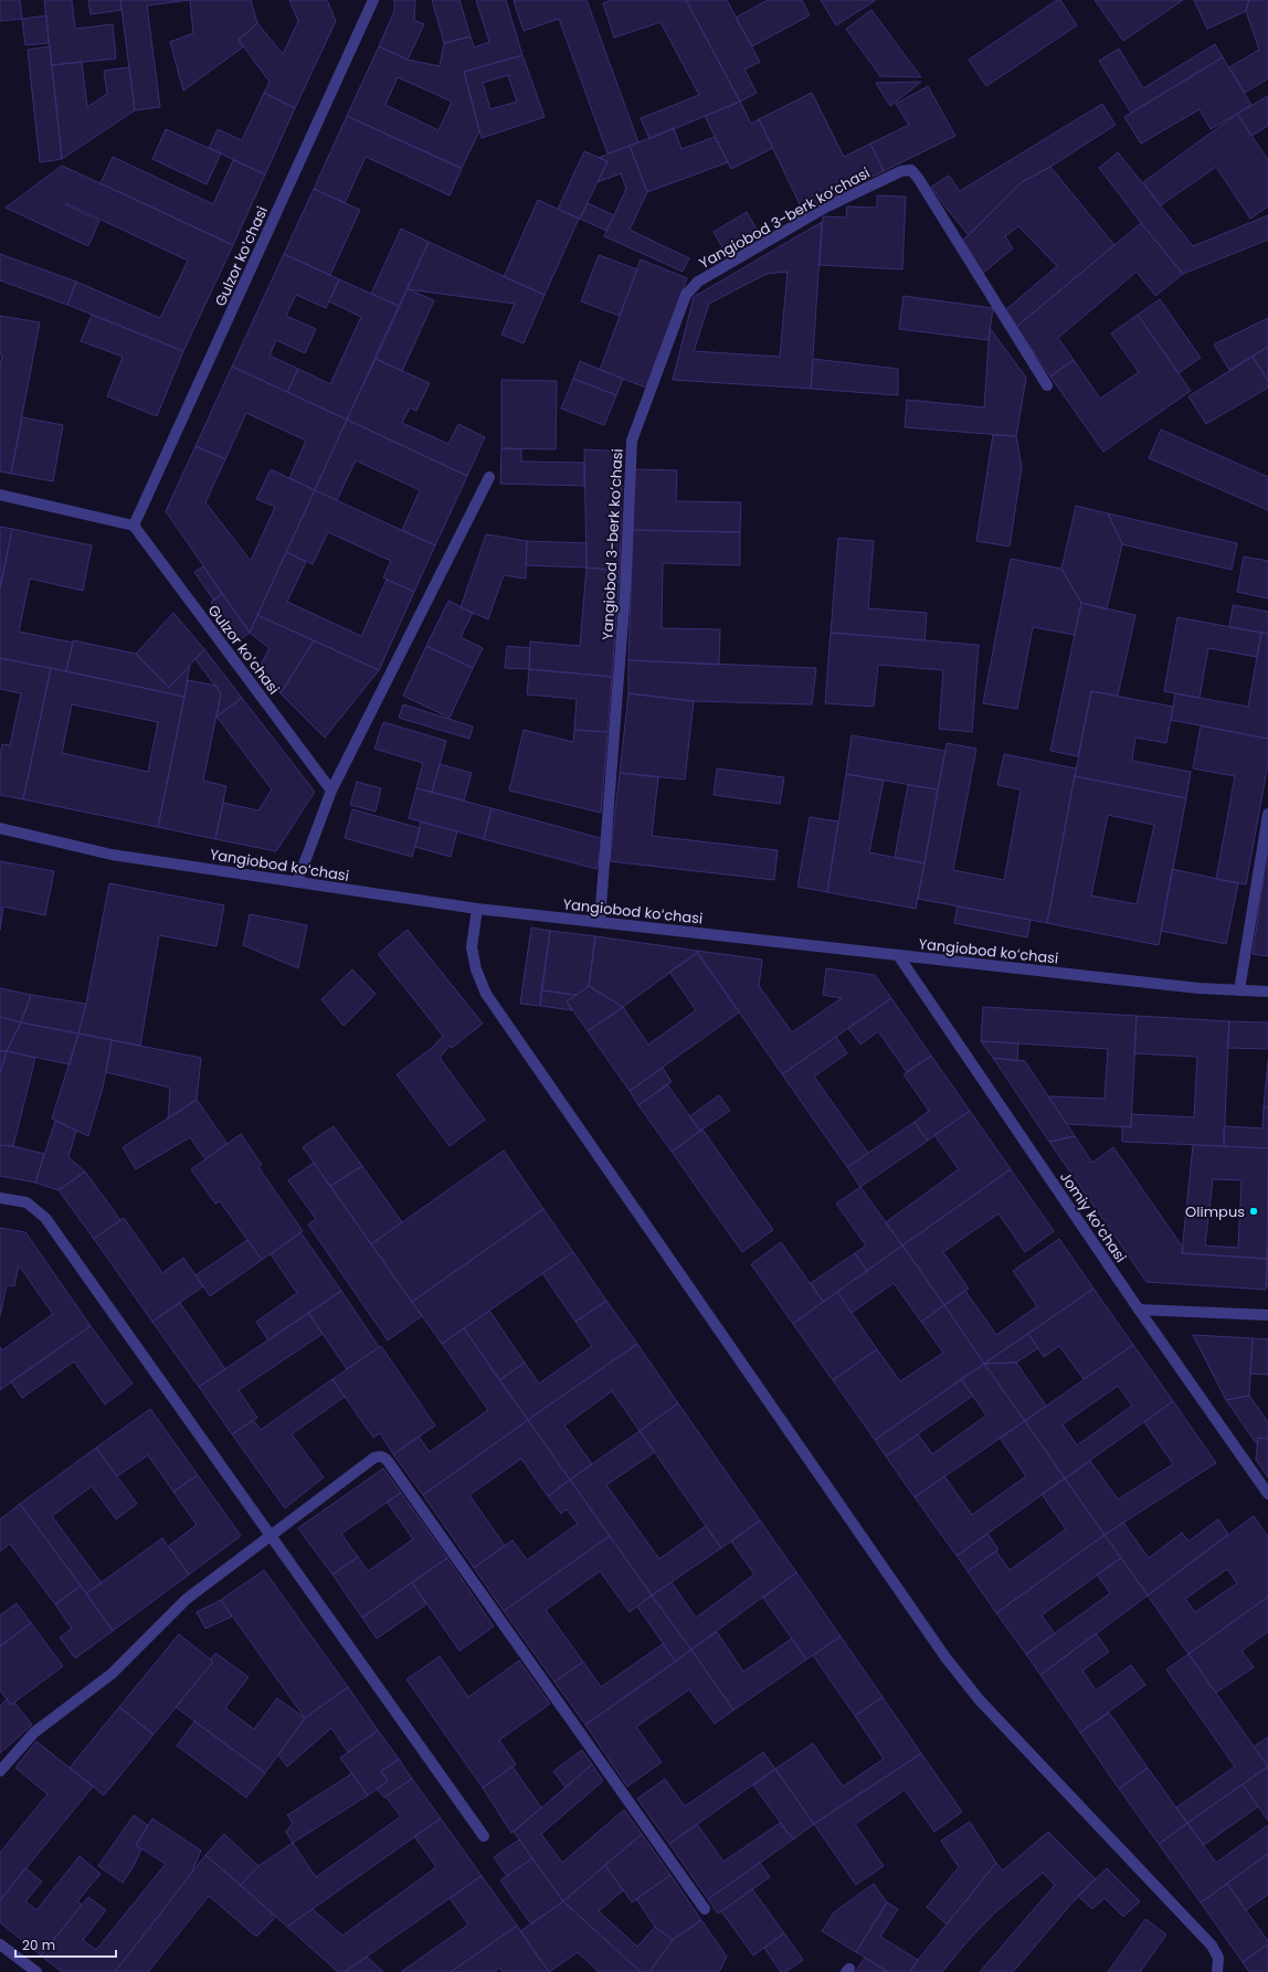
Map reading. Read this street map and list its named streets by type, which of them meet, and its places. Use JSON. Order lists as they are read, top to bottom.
{
  "streets": {
    "street": [
      "Yangiobod 3-berk koʼchasi",
      "Gulzor koʻchasi",
      "Yangiobod koʻchasi",
      "Jomiy koʻchasi"
    ]
  },
  "crossings": [
    ["Yangiobod 3-berk koʼchasi", "Yangiobod koʻchasi"],
    ["Yangiobod koʻchasi", "Jomiy koʻchasi"]
  ],
  "places": ["Olimpus"],
  "scale_bar": "20 m"
}
